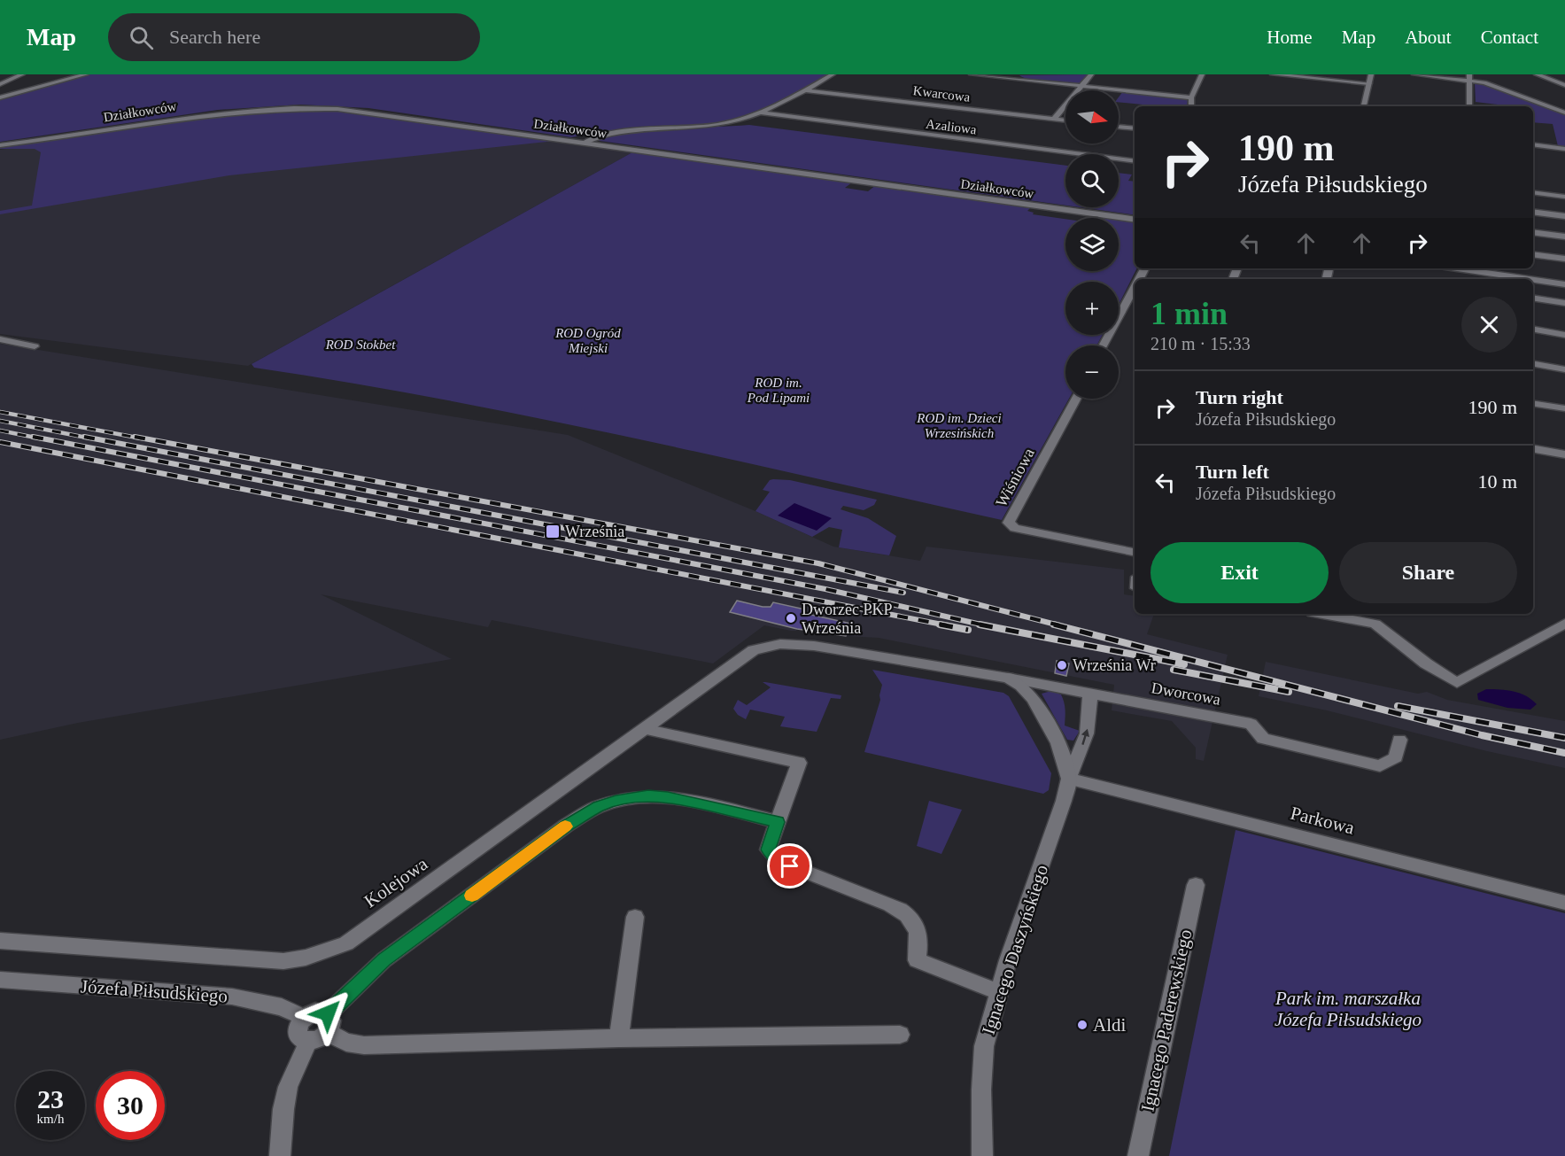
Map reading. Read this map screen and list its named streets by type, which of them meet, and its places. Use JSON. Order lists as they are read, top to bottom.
{
  "streets": {
    "street": [
      "Kwarcowa",
      "Działkowców",
      "Azaliowa",
      "Wiśniowa",
      "Dworcowa",
      "Parkowa",
      "Kolejowa",
      "Ignacego Daszyńskiego",
      "Józefa Piłsudskiego",
      "Ignacego Paderewskiego"
    ]
  },
  "crossings": [
    ["Dworcowa", "Kolejowa"],
    ["Dworcowa", "Ignacego Daszyńskiego"],
    ["Parkowa", "Ignacego Daszyńskiego"]
  ],
  "parks": [
    "ROD Ogród Miejski",
    "ROD Stokbet",
    "ROD im. Pod Lipami",
    "ROD im. Dzieci Wrzesińskich",
    "Park im. marszałka Józefa Piłsudskiego"
  ],
  "places": {
    "transit": ["Września"],
    "other": ["Dworzec PKP Września", "Września Wr", "Aldi"]
  },
  "north": "right",
  "page": {
    "header": "Map",
    "search": "Search here",
    "nav": [
      "Home",
      "Map",
      "About",
      "Contact"
    ],
    "map_buttons": ["+", "−"],
    "turn": ["190 m", "Józefa Piłsudskiego"],
    "heading": ["1 min", "210 m · 15:33"],
    "list": [
      {
        "name": "Turn right",
        "note": "Józefa Piłsudskiego",
        "value": "190 m"
      },
      {
        "name": "Turn left",
        "note": "Józefa Piłsudskiego",
        "value": "10 m"
      }
    ],
    "buttons": ["Exit", "Share"],
    "speed": "23 km/h",
    "limit": "30"
  }
}
